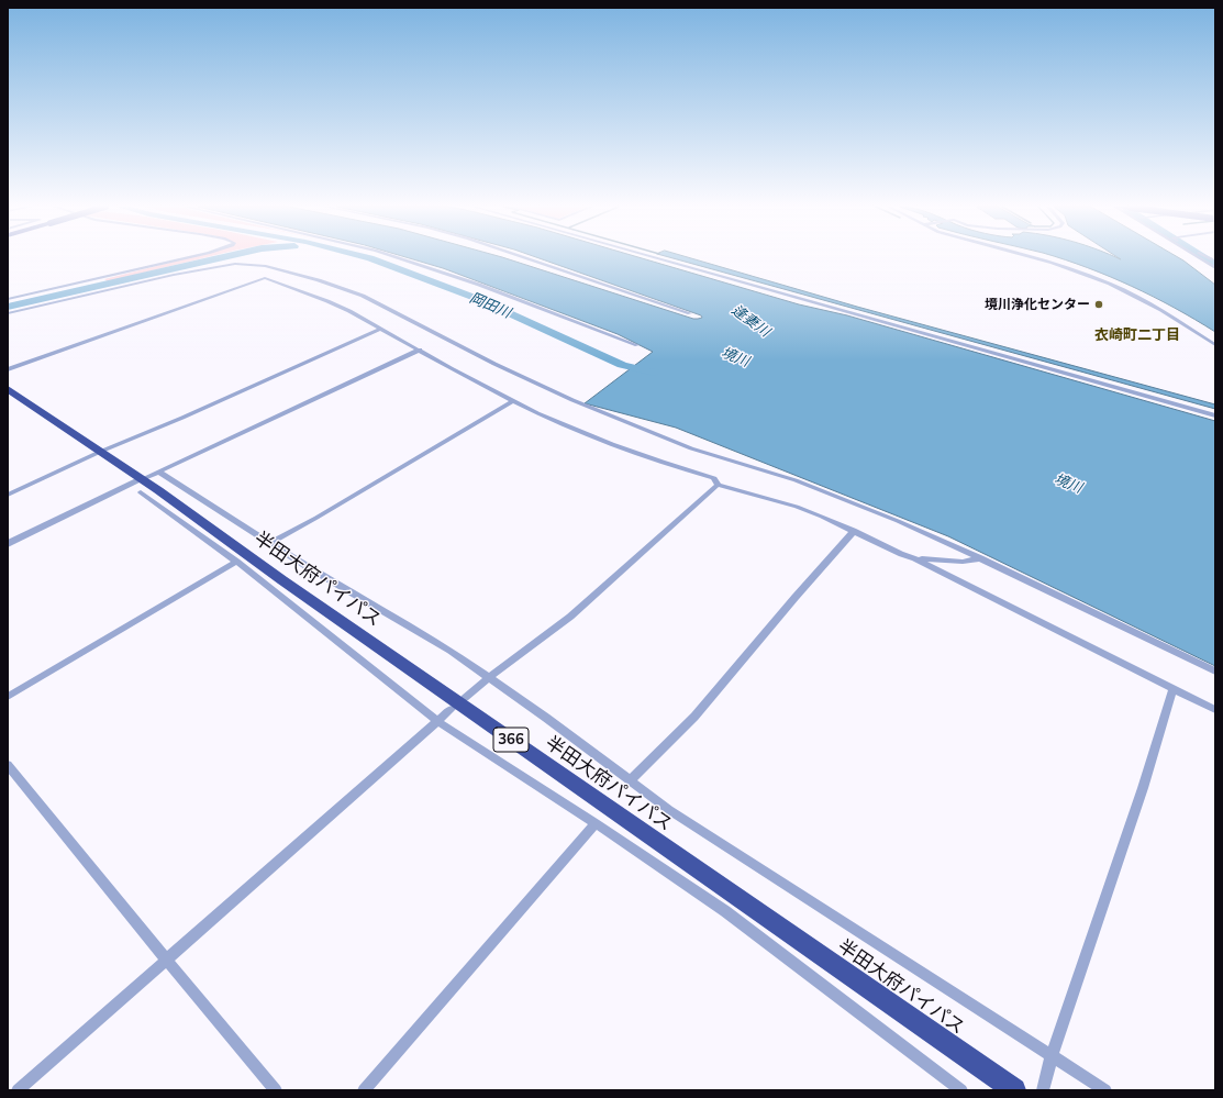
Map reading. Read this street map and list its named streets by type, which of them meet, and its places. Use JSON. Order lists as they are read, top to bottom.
{
  "streets": {
    "highway": ["半田大府パイパス", "366"]
  },
  "districts": ["衣崎町二丁目"],
  "water": ["岡田川", "逢妻川", "境川"],
  "places": ["境川浄化センター"]
}
